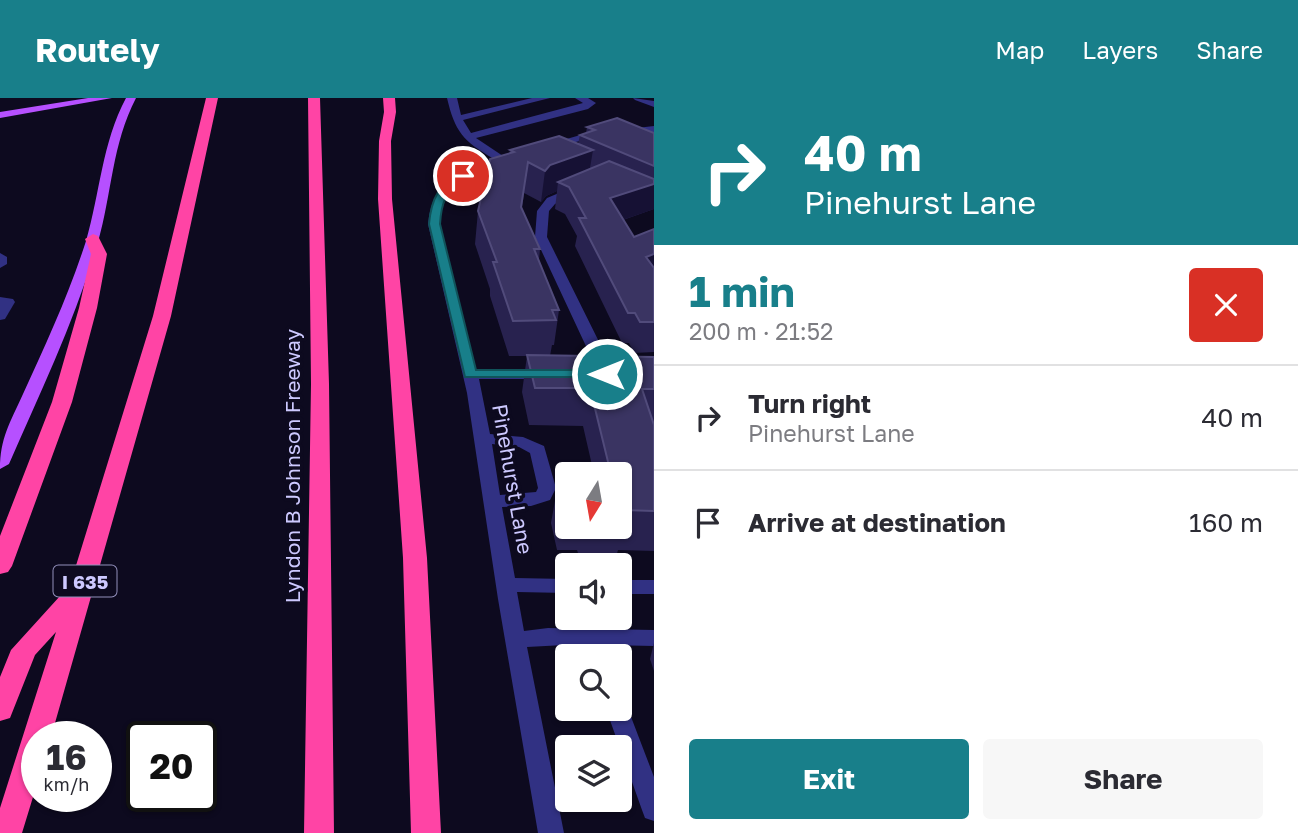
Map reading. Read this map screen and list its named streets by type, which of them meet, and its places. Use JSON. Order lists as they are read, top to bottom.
{
  "streets": {
    "highway": ["Lyndon B Johnson Freeway", "I 635"],
    "street": ["Pinehurst Lane"]
  },
  "north": "bottom",
  "page": {
    "header": "Routely",
    "nav": ["Map", "Layers", "Share"],
    "turn": ["40 m", "Pinehurst Lane"],
    "heading": ["1 min", "200 m · 21:52"],
    "list": [
      {
        "name": "Turn right",
        "note": "Pinehurst Lane",
        "value": "40 m"
      },
      {
        "name": "Arrive at destination",
        "value": "160 m"
      }
    ],
    "speed": "16 km/h",
    "limit": "20",
    "buttons": ["Exit", "Share"]
  }
}
